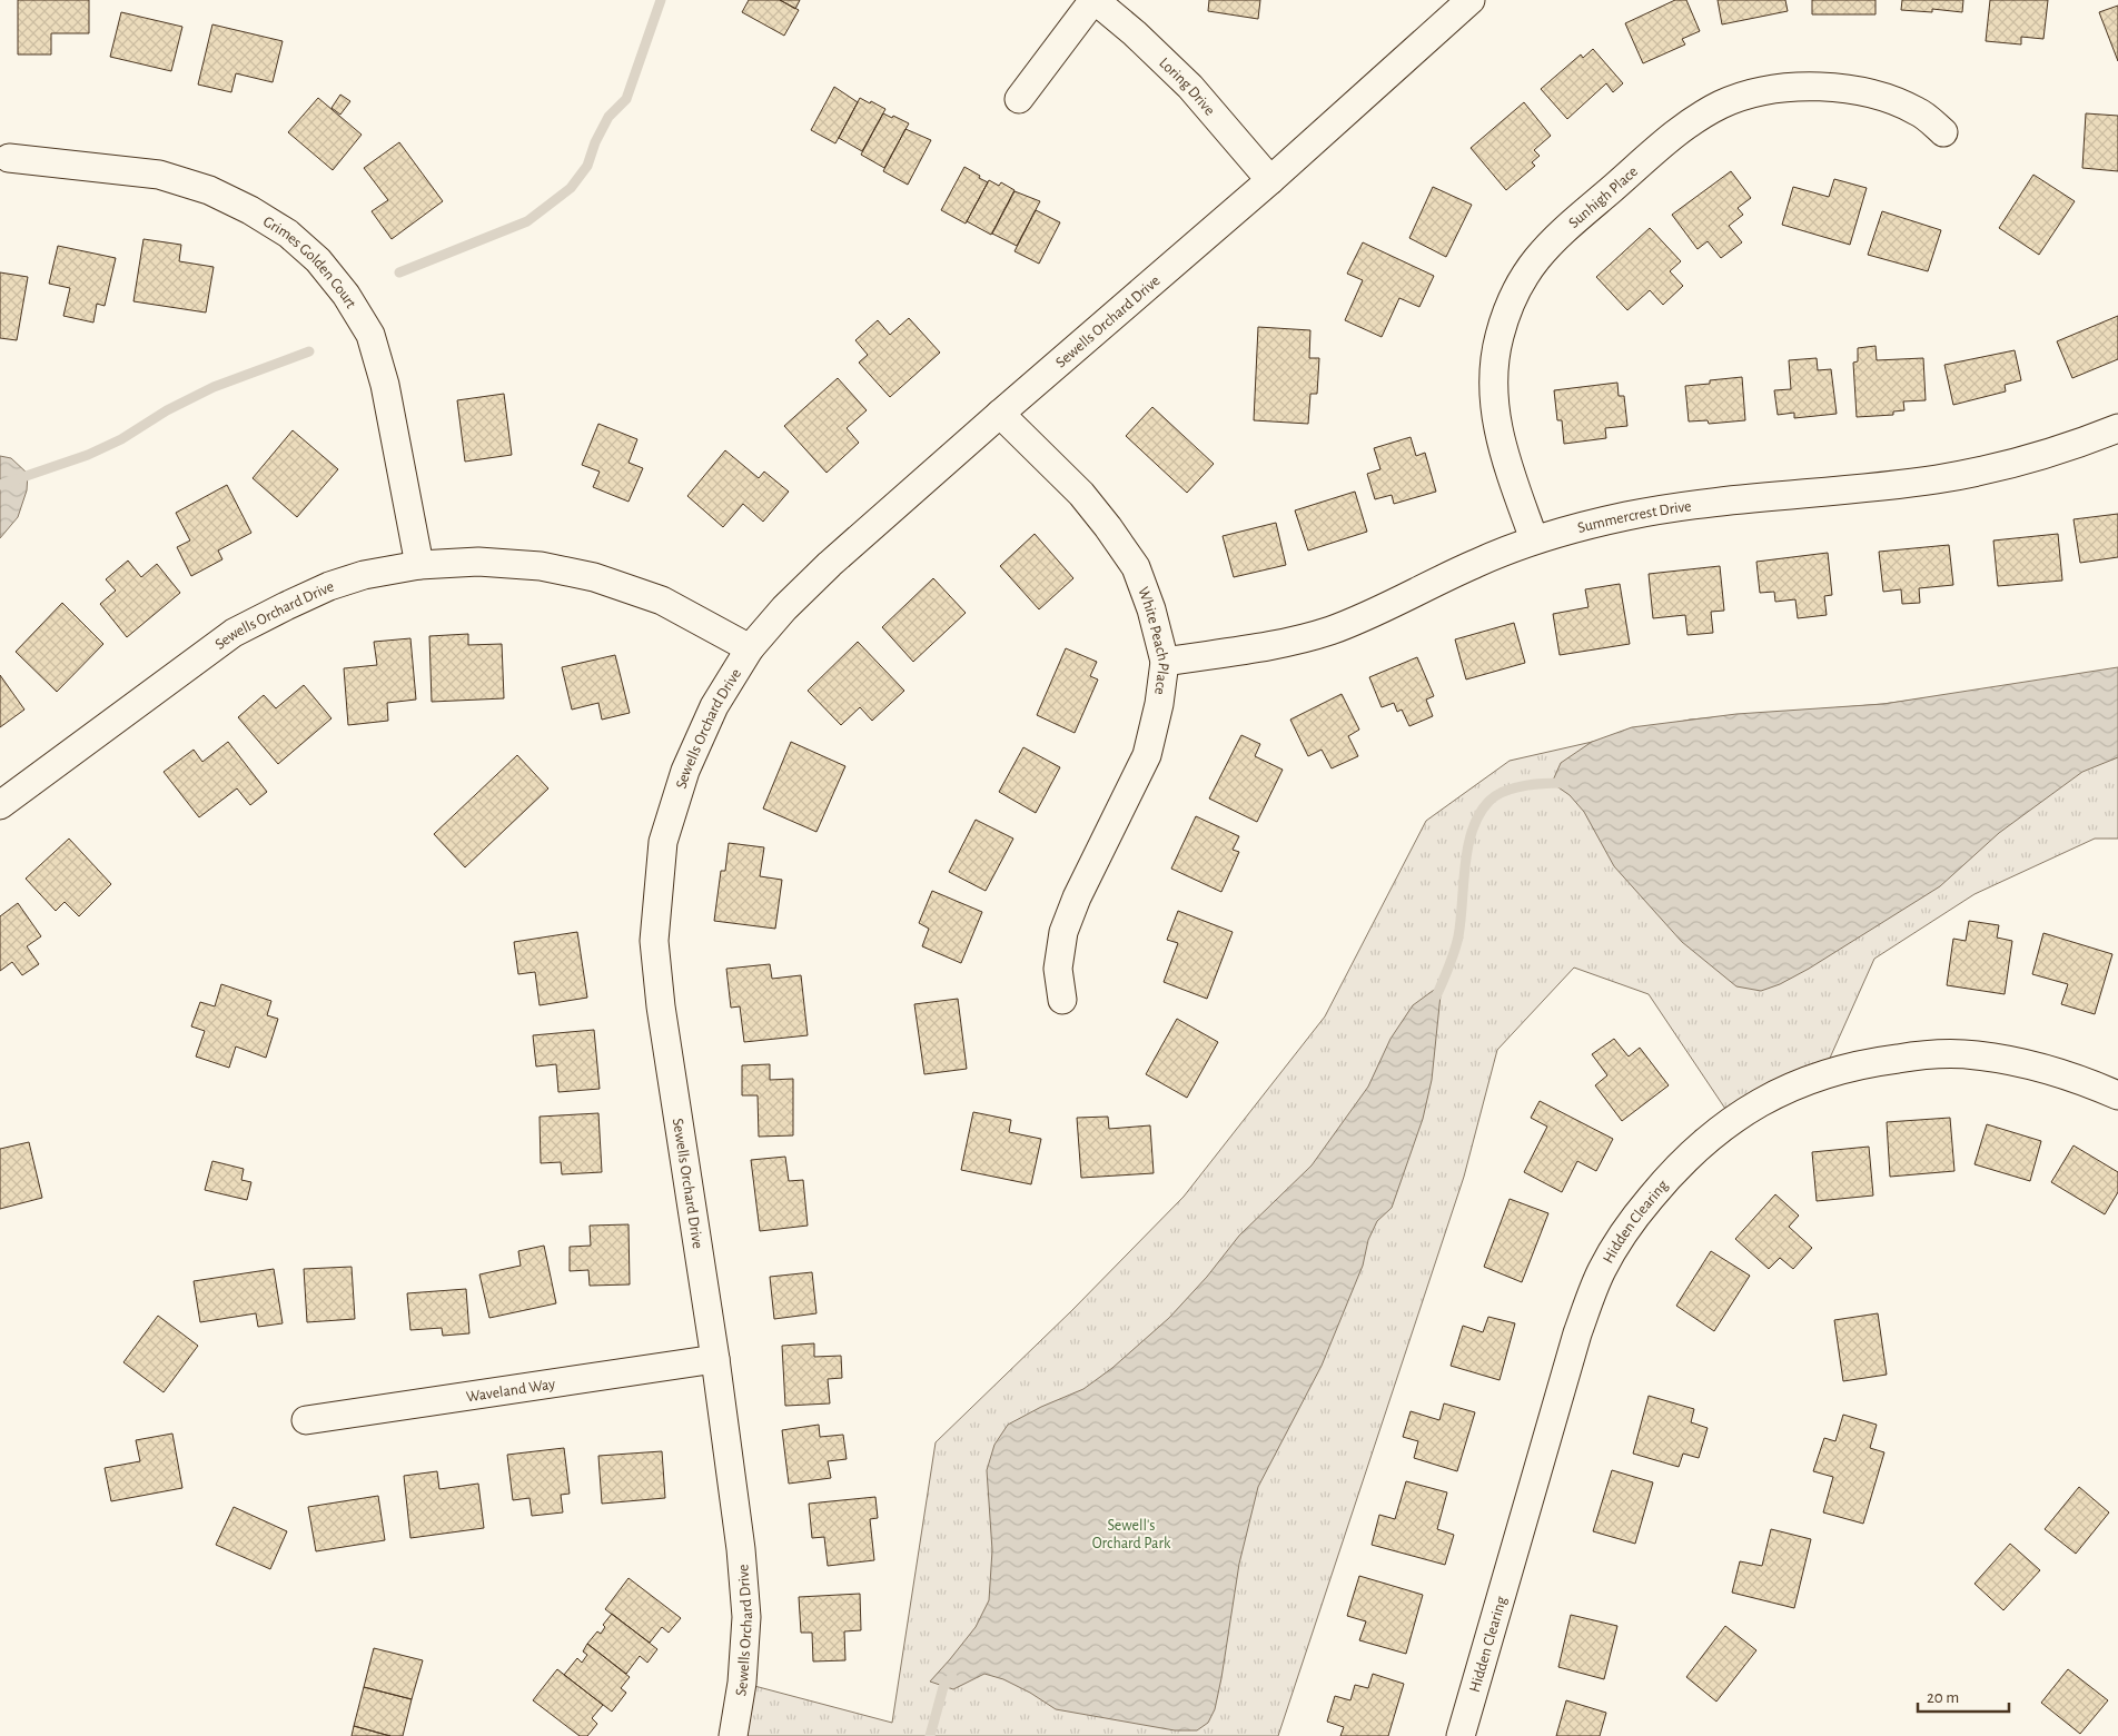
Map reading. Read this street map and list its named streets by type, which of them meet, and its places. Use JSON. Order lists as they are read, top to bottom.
{
  "streets": {
    "street": [
      "Loring Drive",
      "Sunhigh Place",
      "Grimes Golden Court",
      "Sewells Orchard Drive",
      "Summercrest Drive",
      "White Peach Place",
      "Hidden Clearing",
      "Waveland Way"
    ]
  },
  "crossings": [
    ["Loring Drive", "Sewells Orchard Drive"],
    ["Sunhigh Place", "Summercrest Drive"],
    ["Grimes Golden Court", "Sewells Orchard Drive"],
    ["Sewells Orchard Drive", "White Peach Place"],
    ["Sewells Orchard Drive", "Waveland Way"],
    ["Summercrest Drive", "White Peach Place"]
  ],
  "parks": ["Sewell's Orchard Park"],
  "scale_bar": "20 m"
}
